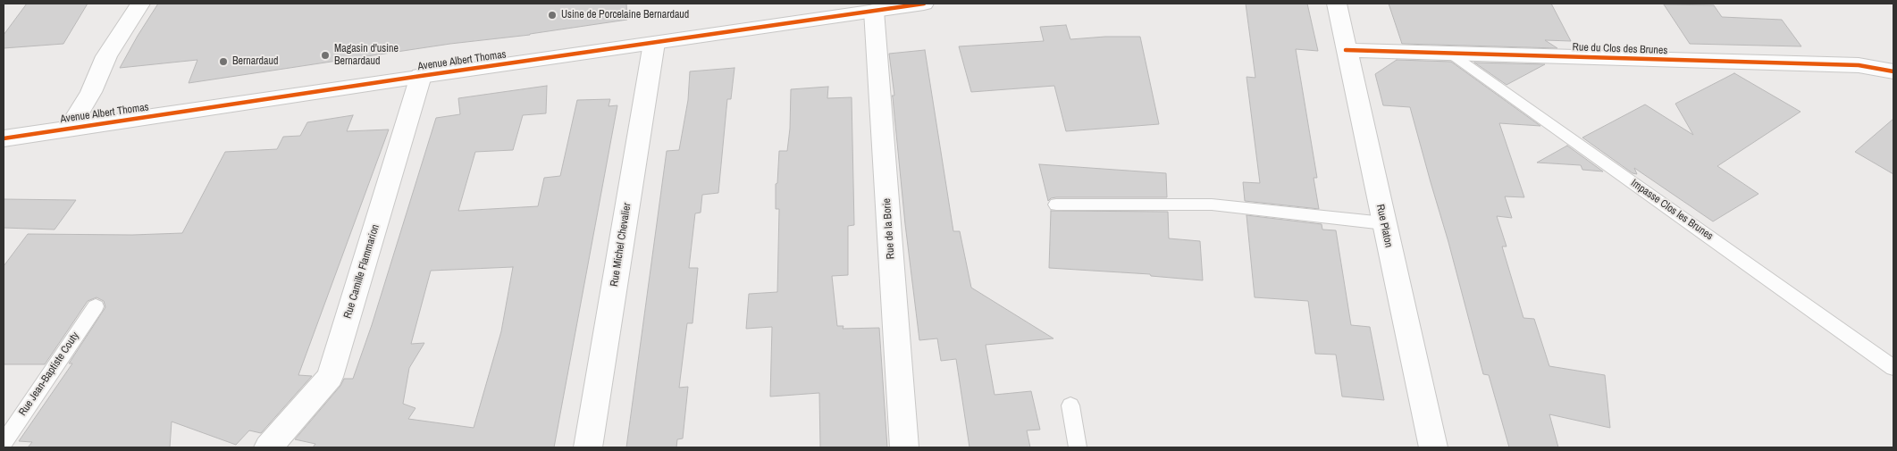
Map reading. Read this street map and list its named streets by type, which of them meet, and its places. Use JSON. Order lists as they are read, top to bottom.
{
  "streets": {
    "street": [
      "Rue du Clos des Brunes",
      "Avenue Albert Thomas",
      "Rue Platon",
      "Rue de la Borie",
      "Rue Michel Chevalier",
      "Rue Camille Flammarion"
    ],
    "lane": ["Impasse Clos les Brunes", "Rue Jean-Baptiste Couty"]
  },
  "crossings": [
    ["Rue du Clos des Brunes", "Impasse Clos les Brunes"],
    ["Rue du Clos des Brunes", "Rue Platon"],
    ["Avenue Albert Thomas", "Rue de la Borie"],
    ["Avenue Albert Thomas", "Rue Michel Chevalier"],
    ["Avenue Albert Thomas", "Rue Camille Flammarion"]
  ],
  "places": ["Usine de Porcelaine Bernardaud", "Magasin d'usine Bernardaud", "Bernardaud"]
}
